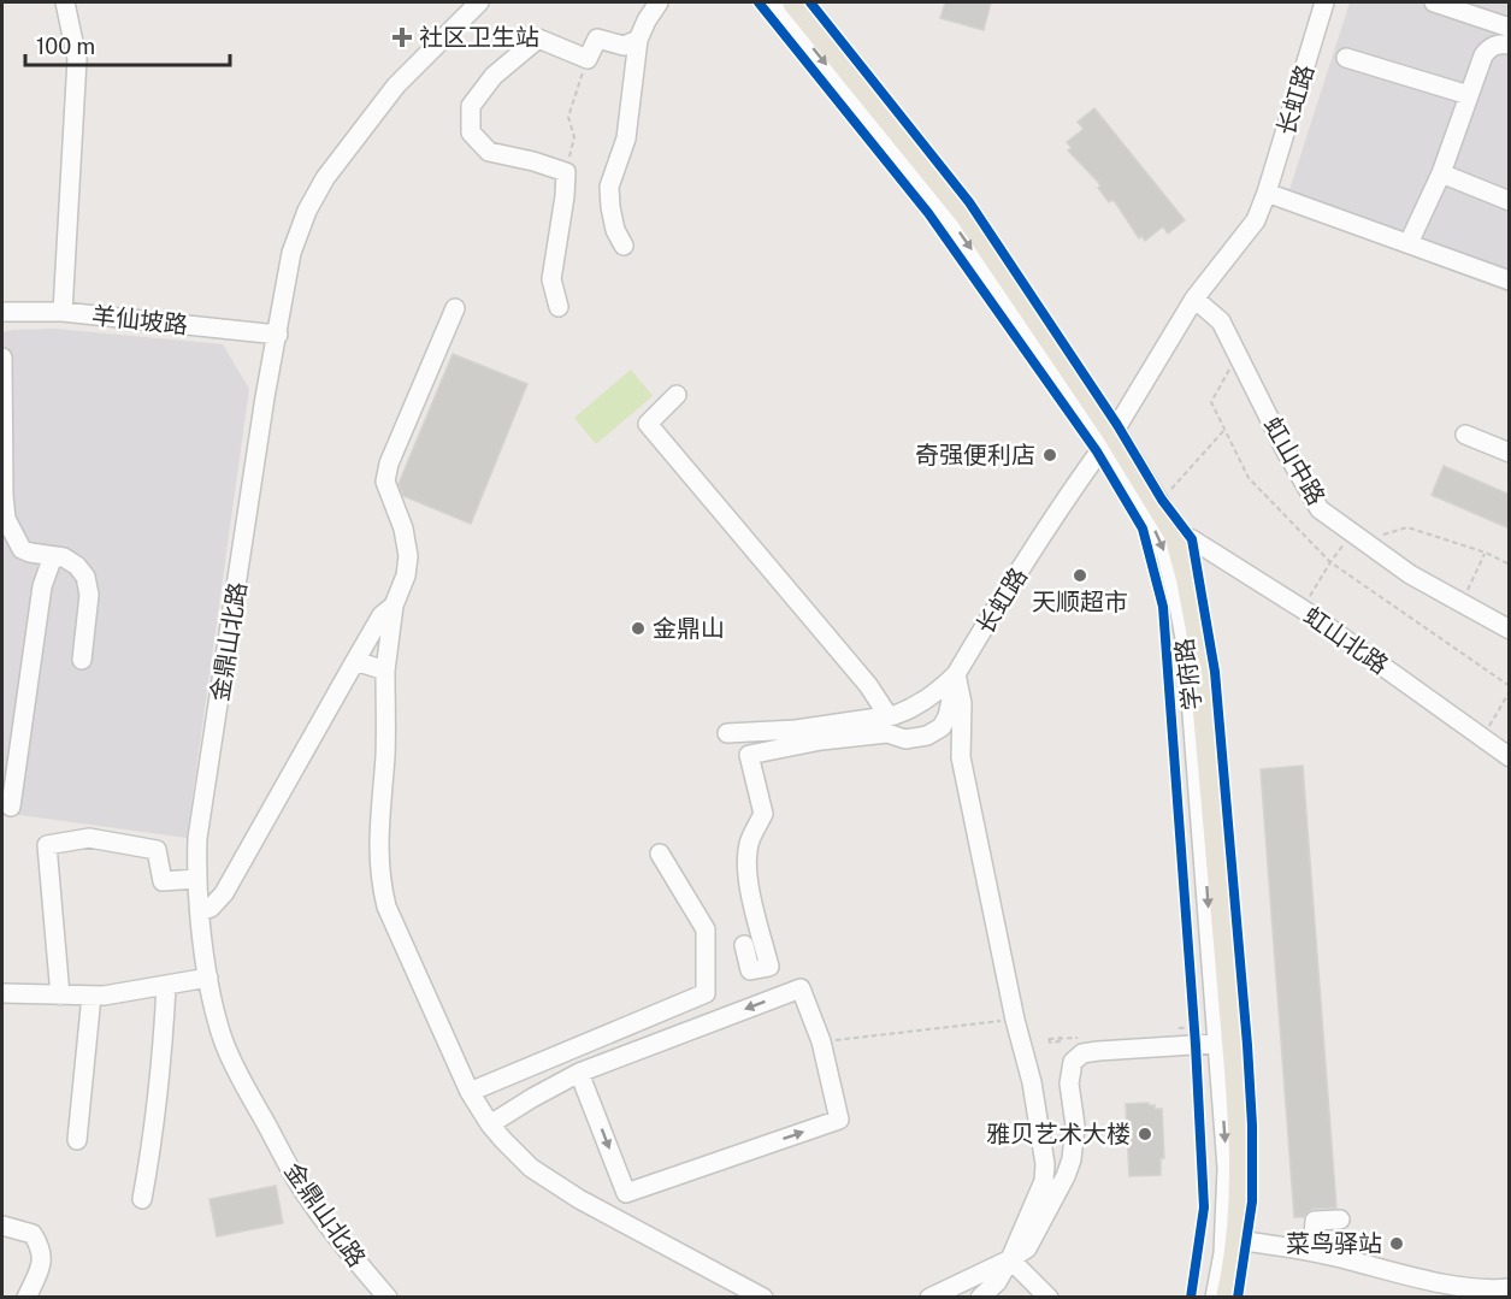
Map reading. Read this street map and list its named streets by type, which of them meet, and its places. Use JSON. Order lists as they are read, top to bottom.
{
  "streets": {
    "main road": ["学府路"],
    "street": [
      "长虹路",
      "羊仙坡路",
      "虹山中路",
      "虹山北路",
      "金鼎山北路"
    ]
  },
  "crossings": [
    ["长虹路", "虹山中路"],
    ["长虹路", "学府路"],
    ["羊仙坡路", "金鼎山北路"],
    ["虹山北路", "学府路"]
  ],
  "one_way": ["学府路"],
  "places": {
    "health": ["社区卫生站"],
    "other": [
      "奇强便利店",
      "天顺超市",
      "金鼎山",
      "雅贝艺术大楼",
      "菜鸟驿站"
    ]
  },
  "scale_bar": "100 m"
}
